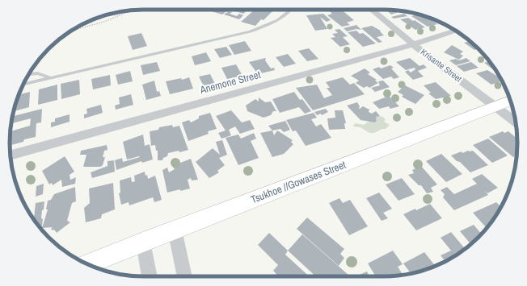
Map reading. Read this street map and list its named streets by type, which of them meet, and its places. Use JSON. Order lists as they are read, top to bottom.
{
  "streets": {
    "street": ["Krisante Street", "Anemone Street", "Tsukhoe //Gowases Street"]
  },
  "crossings": [
    ["Krisante Street", "Anemone Street"],
    ["Krisante Street", "Tsukhoe //Gowases Street"]
  ]
}
